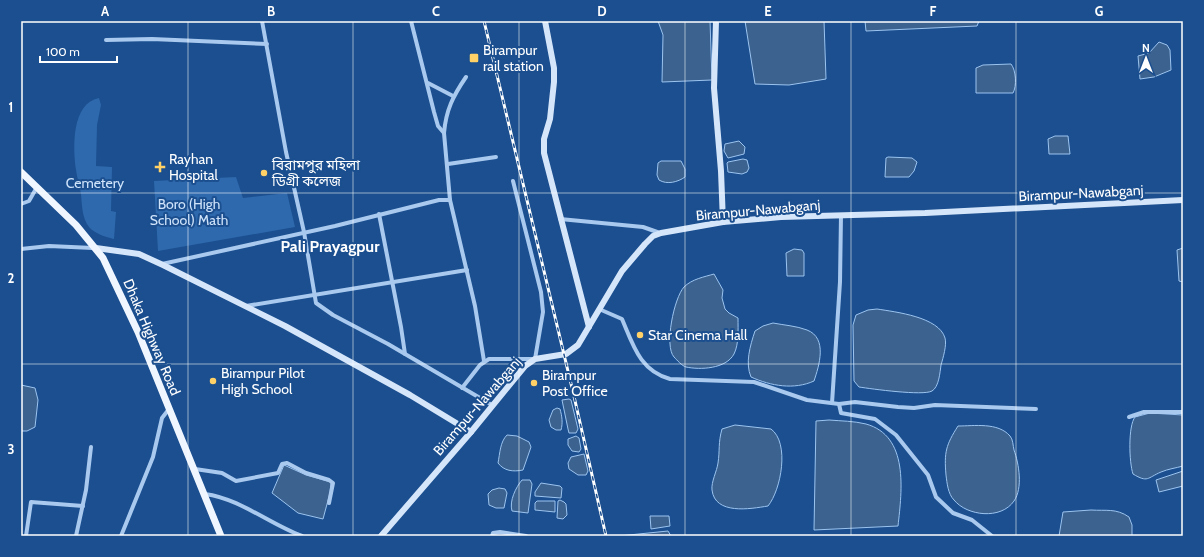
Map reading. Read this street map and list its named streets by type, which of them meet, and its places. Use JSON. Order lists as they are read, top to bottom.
{
  "streets": {
    "main road": ["Birampur-Nawabganj", "Dhaka Highway Road"]
  },
  "districts": ["Pali Prayagpur"],
  "parks": ["Cemetery", "Boro (High School) Math"],
  "places": {
    "transit": ["Birampur rail station"],
    "health": ["Rayhan Hospital"],
    "other": [
      "বিরামপুর মহিলা ডিগ্রী কলেজ",
      "Star Cinema Hall",
      "Birampur Pilot High School",
      "Birampur Post Office"
    ]
  },
  "scale_bar": "100 m",
  "north": "top",
  "grid": {
    "columns": [
      "A",
      "B",
      "C",
      "D",
      "E",
      "F",
      "G"
    ],
    "rows": ["1", "2", "3"]
  }
}
